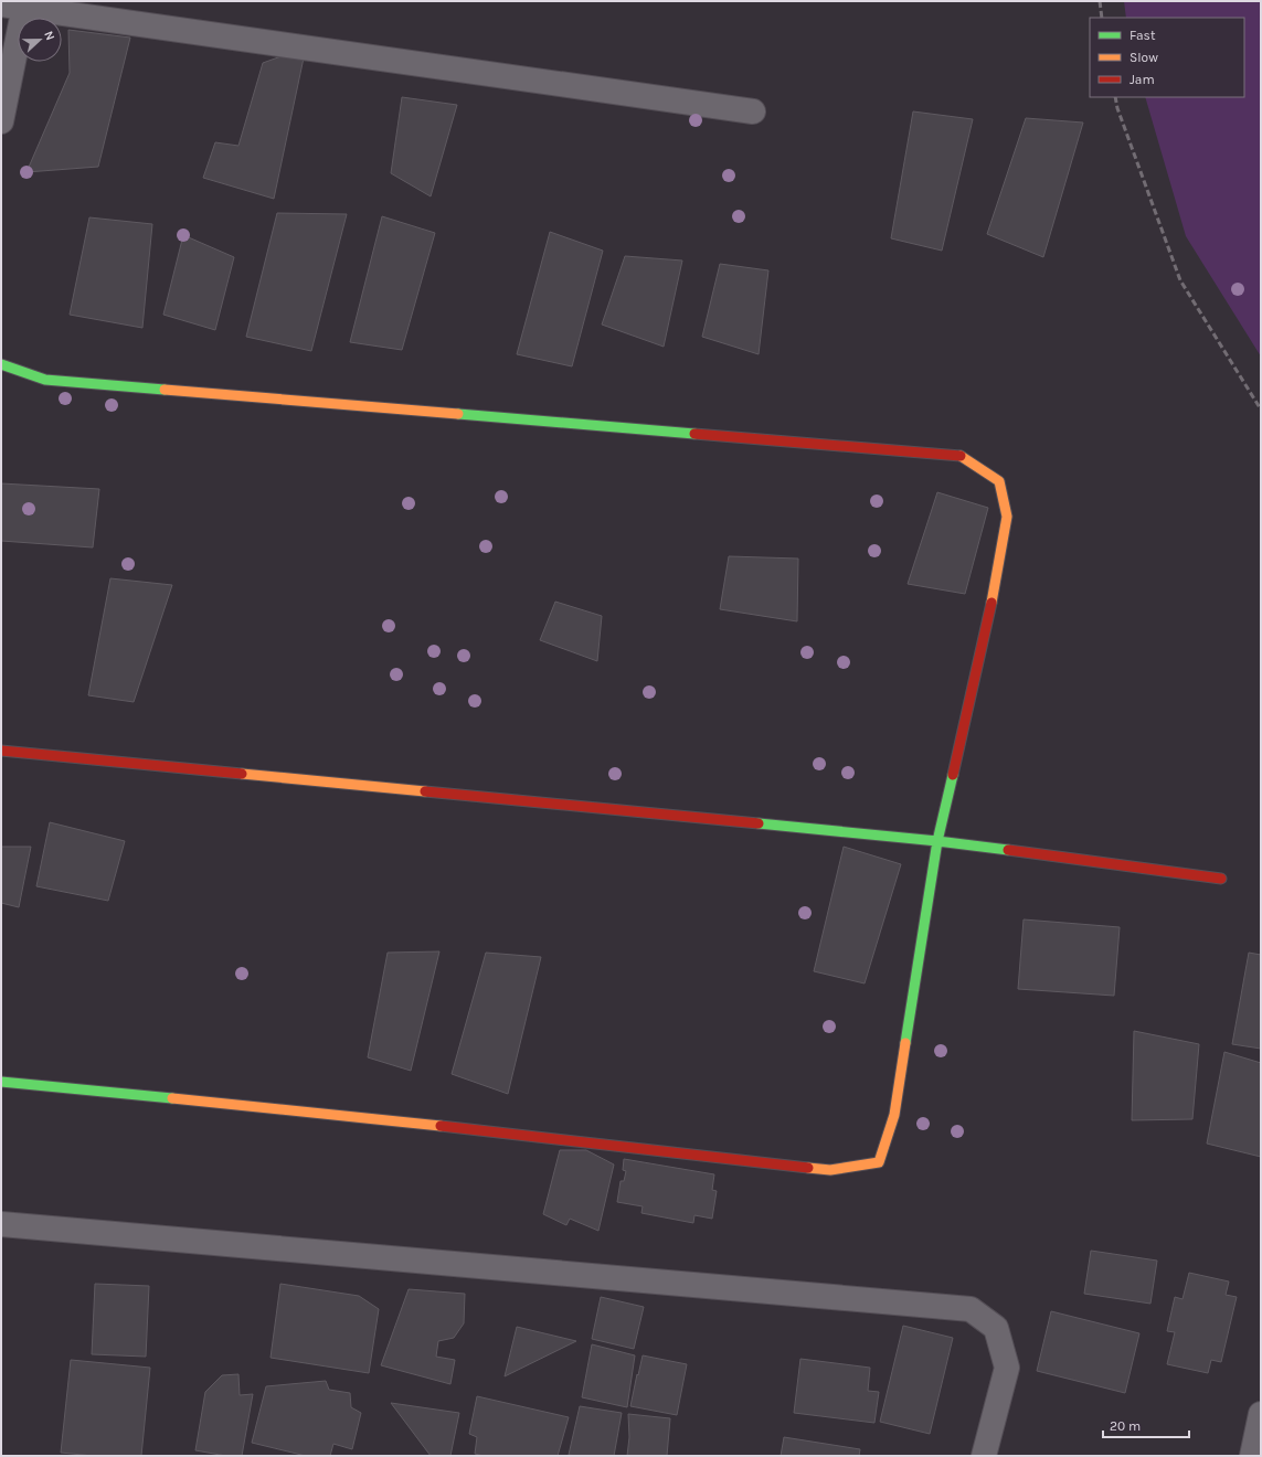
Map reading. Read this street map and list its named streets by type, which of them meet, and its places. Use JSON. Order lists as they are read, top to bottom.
{
  "legend": ["Fast", "Slow", "Jam"],
  "scale_bar": "20 m",
  "north": "right"
}
